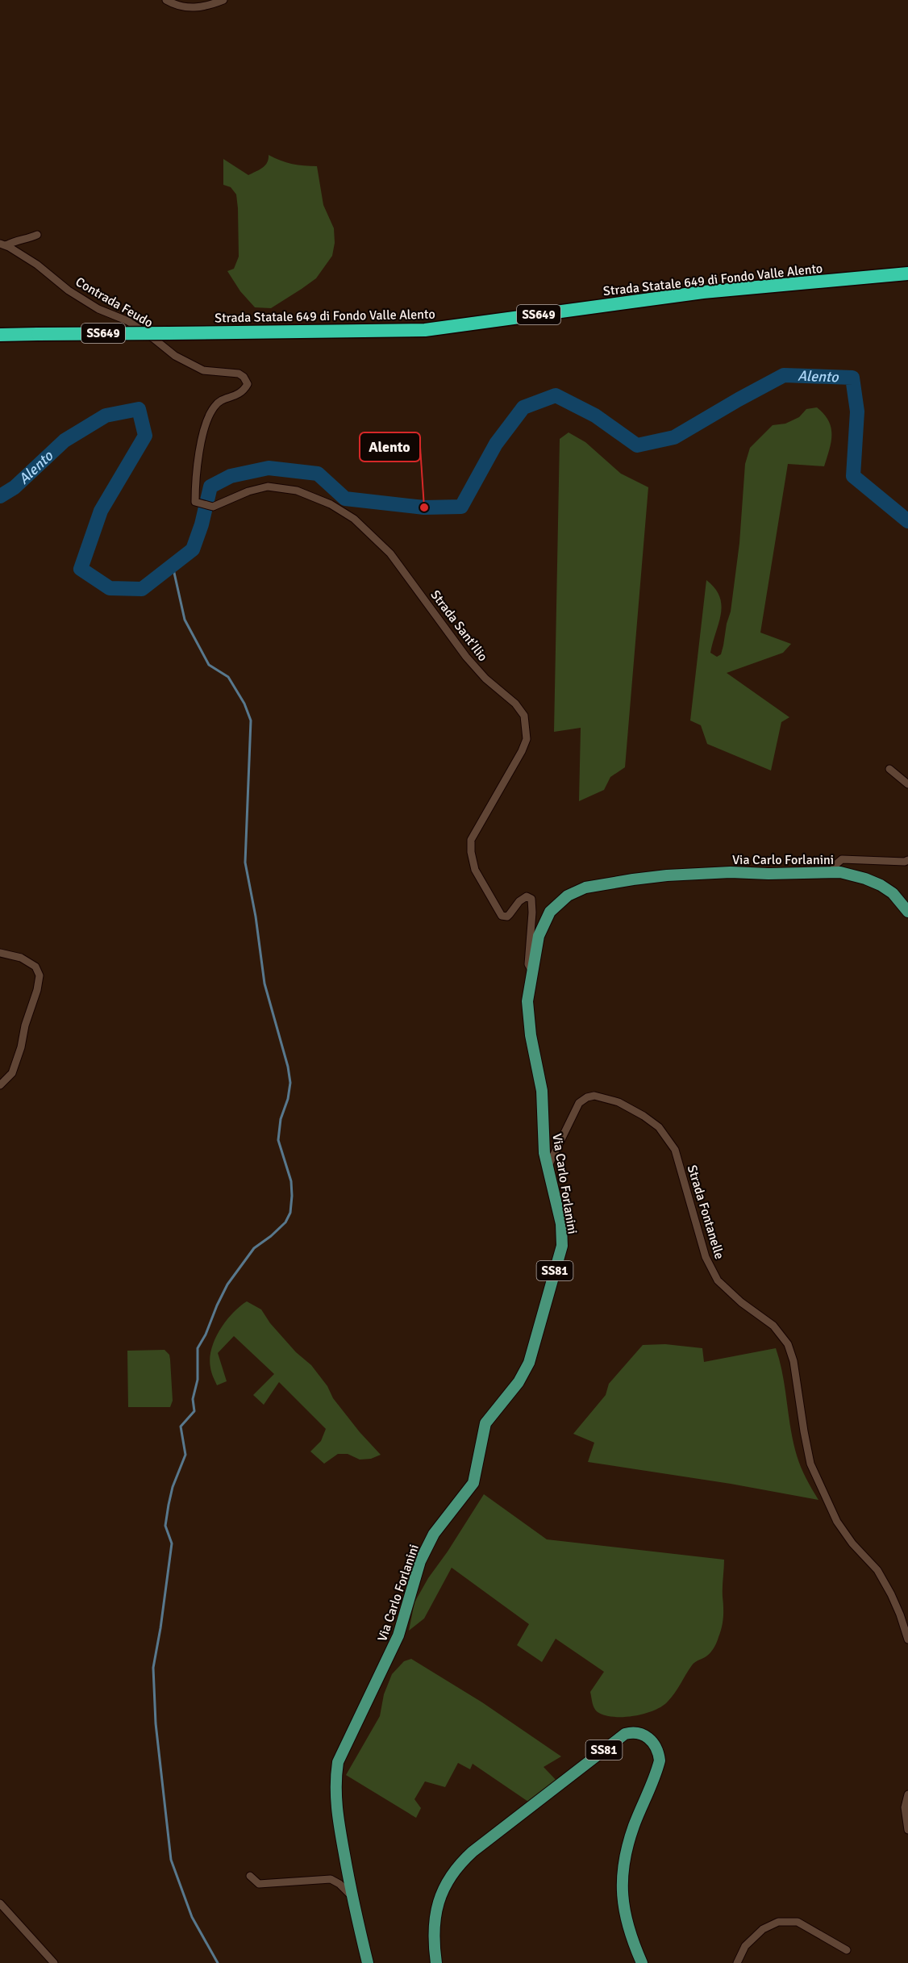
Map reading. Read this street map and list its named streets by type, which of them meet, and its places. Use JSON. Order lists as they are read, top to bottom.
{
  "streets": {
    "highway": ["Strada Statale 649 di Fondo Valle Alento", "SS649"],
    "main road": ["Via Carlo Forlanini", "SS81"],
    "street": ["Contrada Feudo", "Strada Sant'Ilio", "Strada Fontanelle"]
  },
  "crossings": [
    ["Contrada Feudo", "Strada Sant'Ilio"],
    ["Strada Sant'Ilio", "Via Carlo Forlanini"],
    ["Via Carlo Forlanini", "Strada Fontanelle"]
  ],
  "water": ["Alento"],
  "places": ["Alento"]
}
